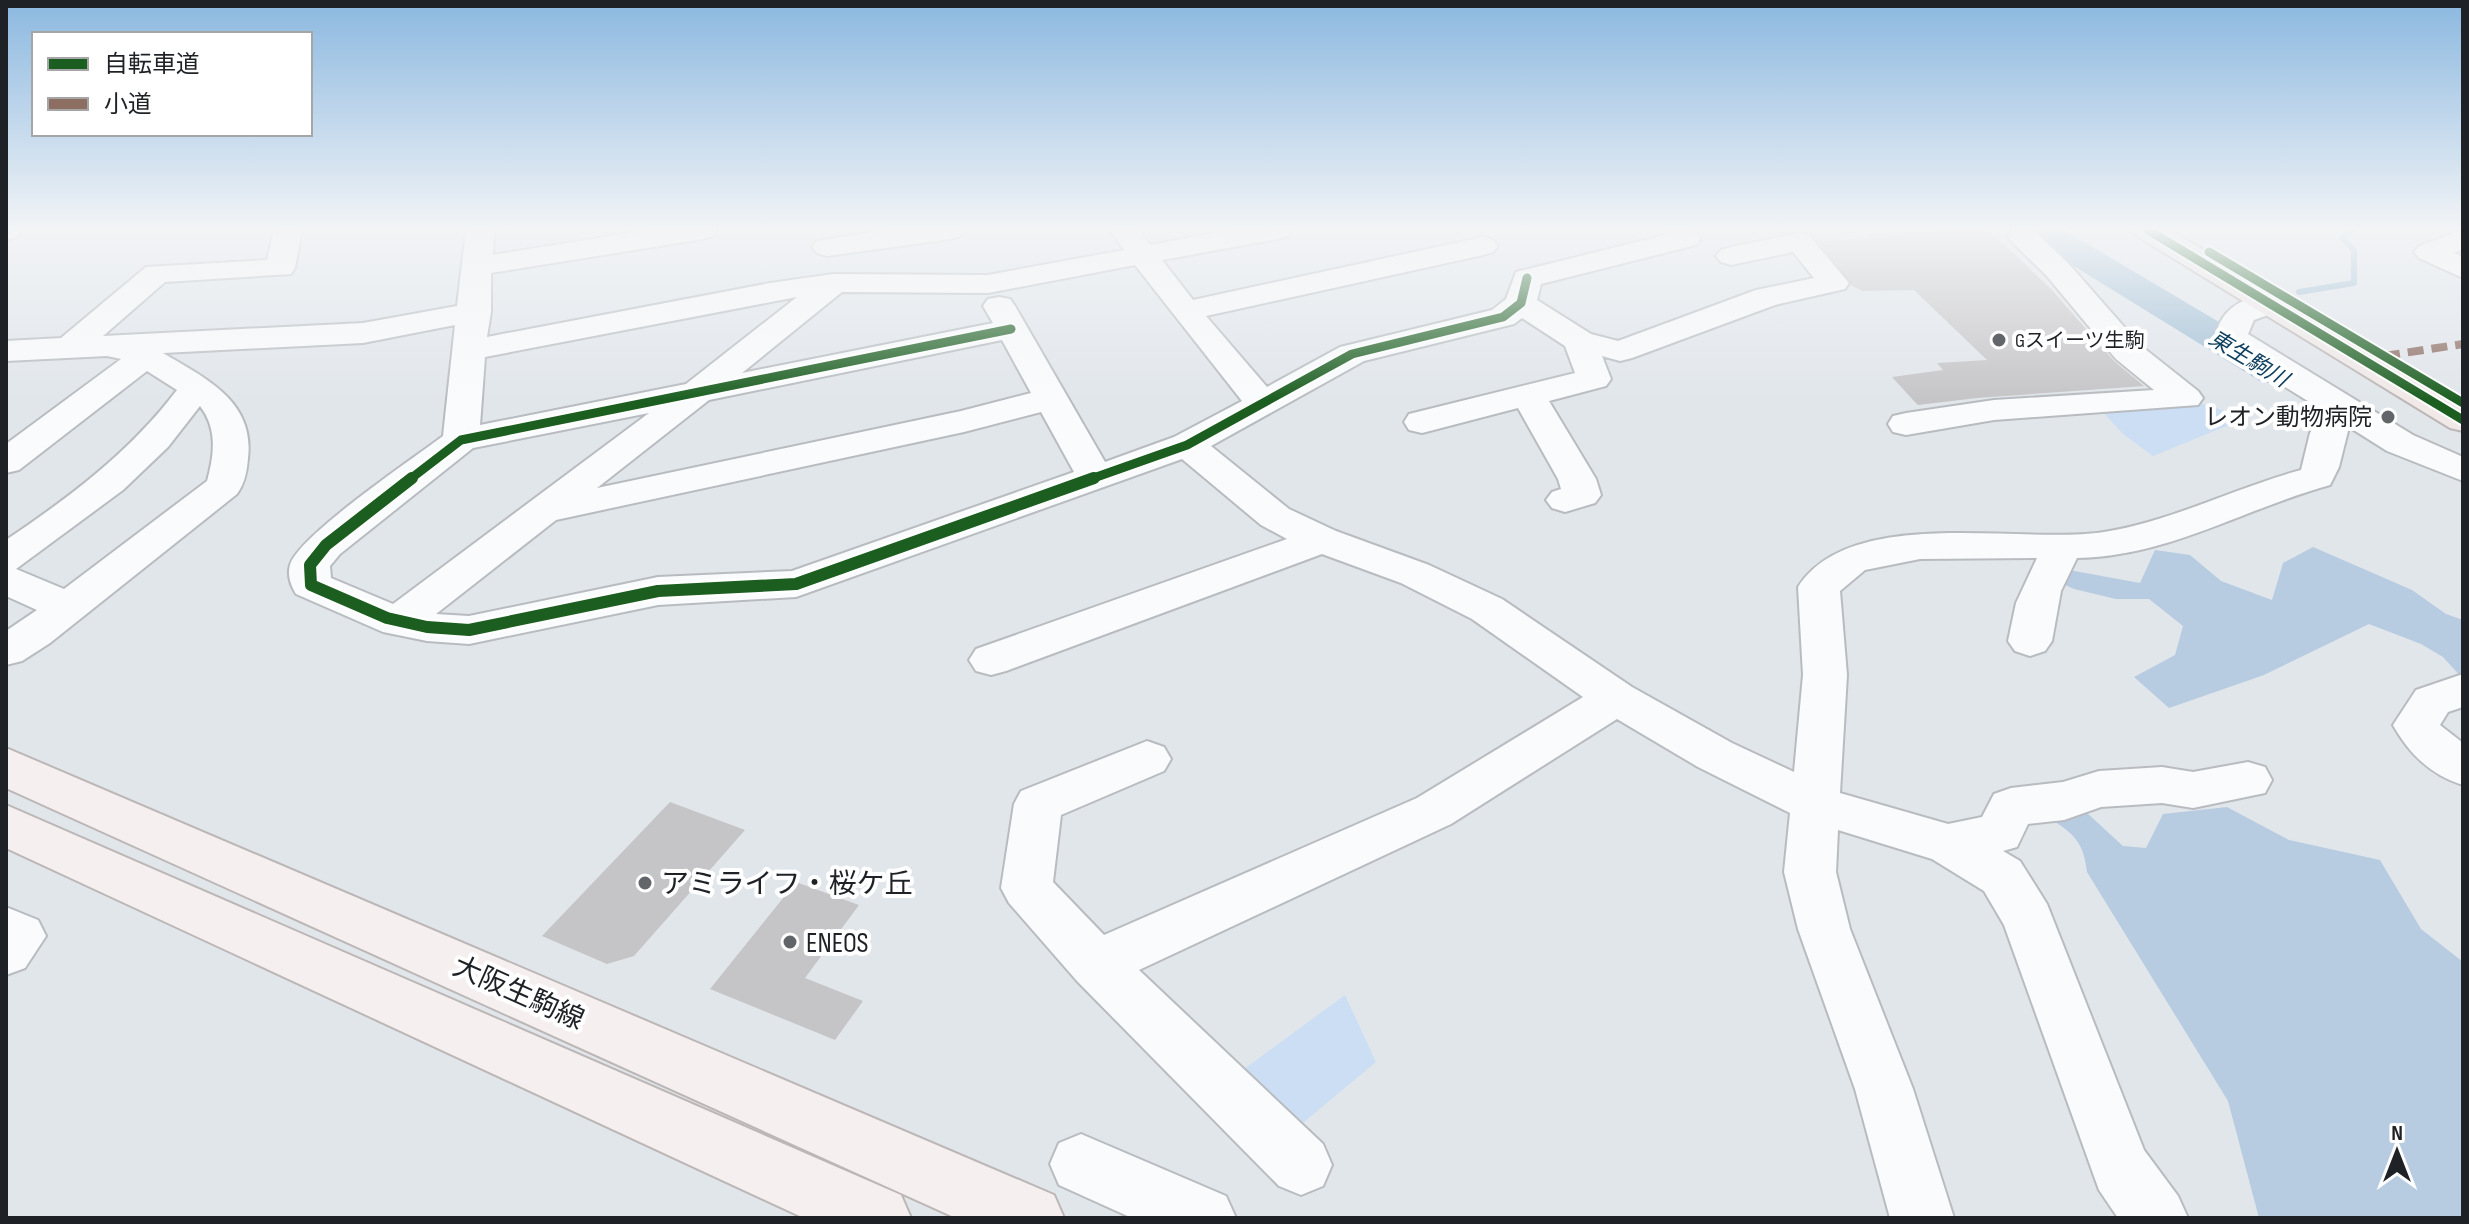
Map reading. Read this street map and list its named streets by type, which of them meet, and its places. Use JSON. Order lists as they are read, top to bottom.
{
  "streets": {
    "main road": ["大阪生駒線"]
  },
  "water": ["東生駒川"],
  "places": [
    "Gスイーツ生駒",
    "レオン動物病院",
    "アミライフ・桜ケ丘",
    "ENEOS"
  ],
  "legend": ["自転車道", "小道"],
  "north": "top"
}
